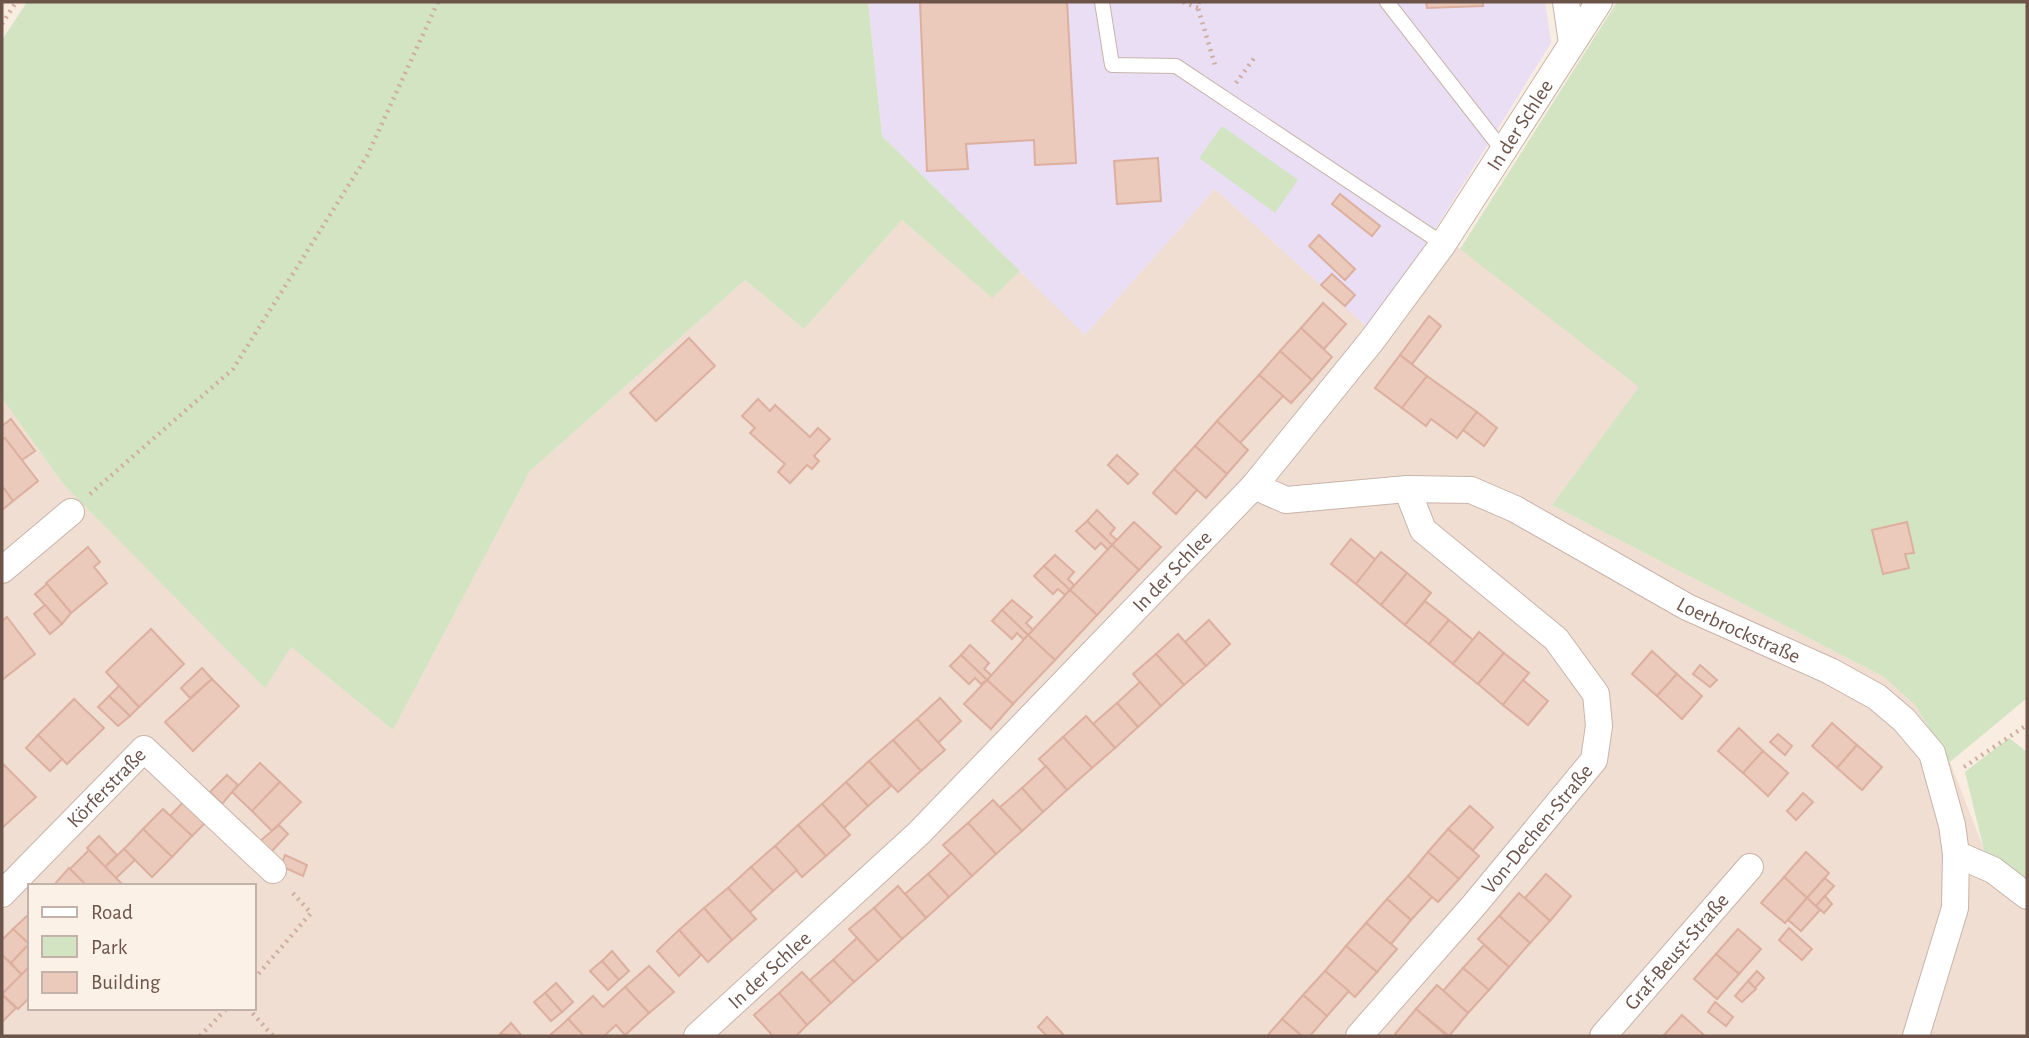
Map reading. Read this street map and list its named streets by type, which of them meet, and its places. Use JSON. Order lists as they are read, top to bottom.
{
  "streets": {
    "street": [
      "In der Schlee",
      "Loerbrockstraße",
      "Körferstraße",
      "Von-Dechen-Straße",
      "Graf-Beust-Straße"
    ]
  },
  "crossings": [
    ["In der Schlee", "Loerbrockstraße"],
    ["Loerbrockstraße", "Von-Dechen-Straße"]
  ],
  "legend": ["Road", "Park", "Building"]
}
